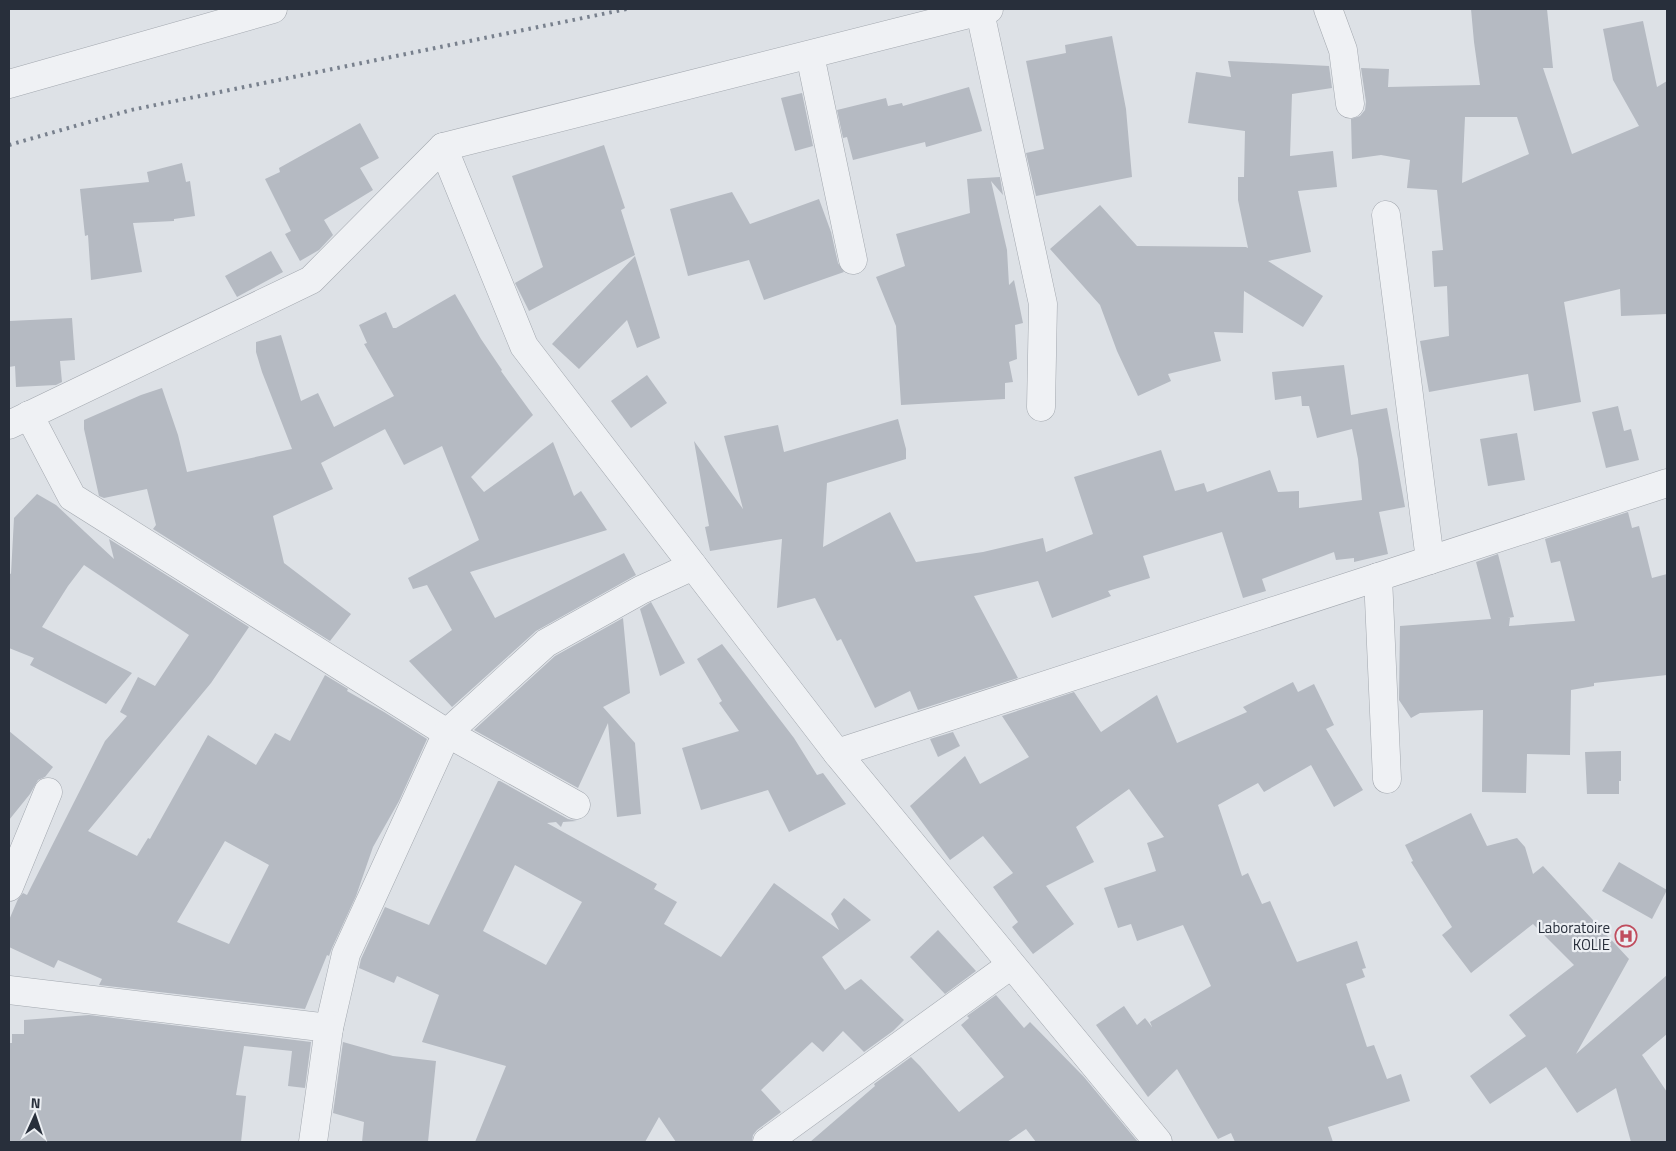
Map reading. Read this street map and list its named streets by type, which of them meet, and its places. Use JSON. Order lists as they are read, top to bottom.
{
  "places": {
    "hospital": ["Laboratoire KOLIE"]
  },
  "north": "top"
}
